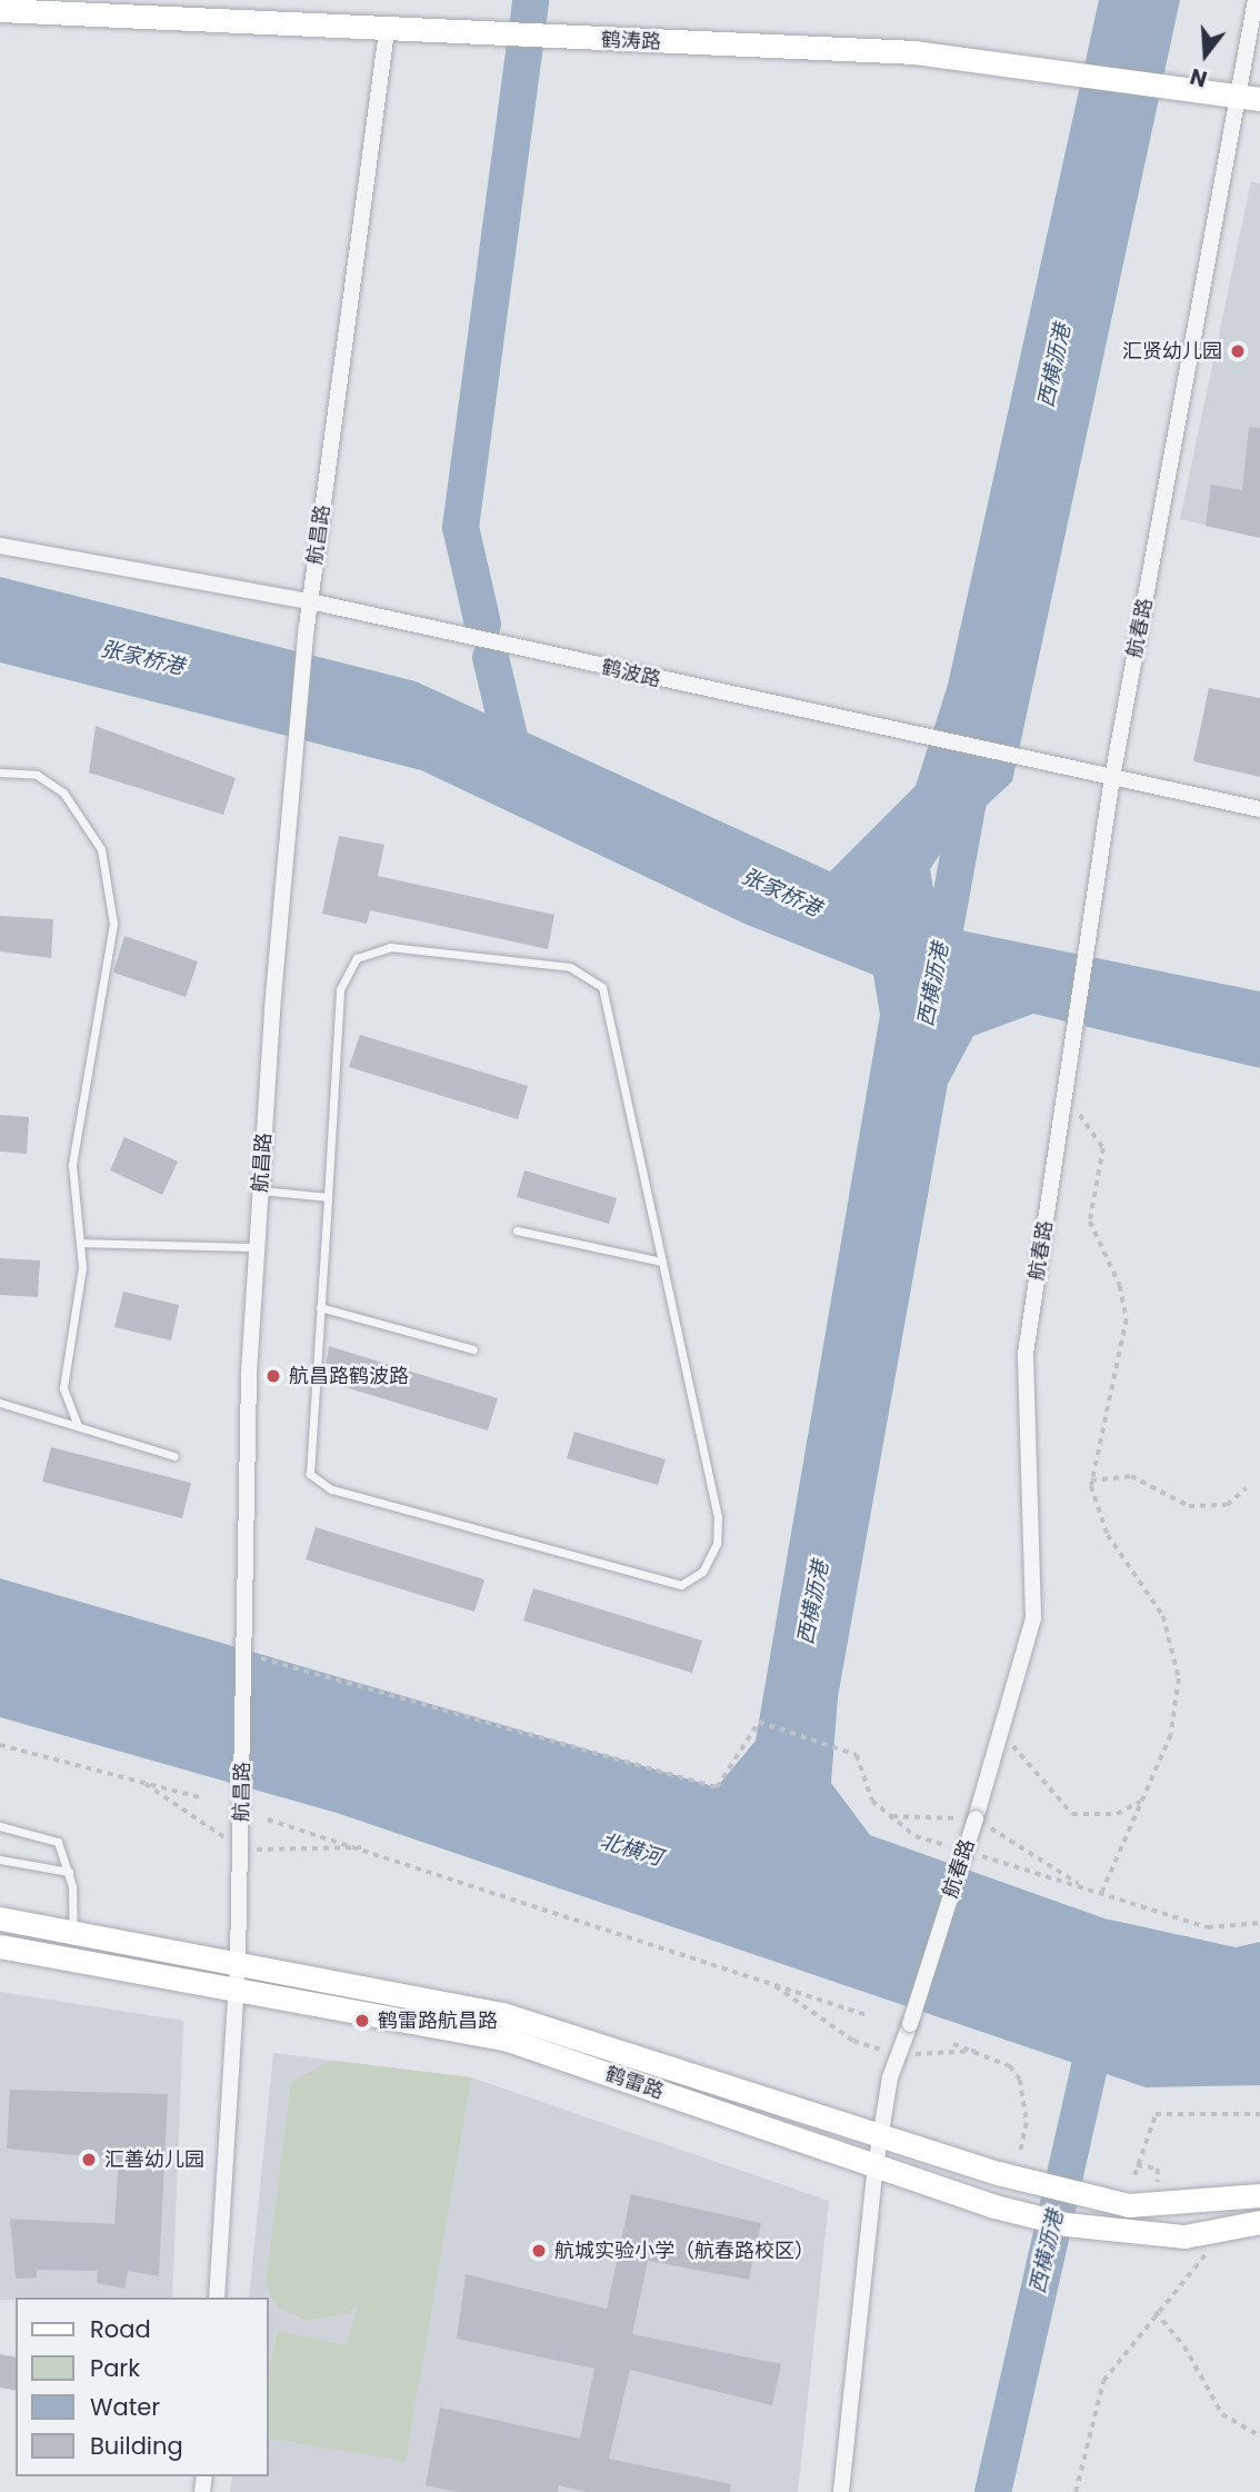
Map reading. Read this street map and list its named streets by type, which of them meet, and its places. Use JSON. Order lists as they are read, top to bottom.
{
  "streets": {
    "street": [
      "鹤涛路",
      "航昌路",
      "航春路",
      "鹤波路",
      "鹤雷路"
    ]
  },
  "crossings": [
    ["鹤涛路", "航昌路"],
    ["鹤涛路", "航春路"],
    ["航昌路", "鹤波路"],
    ["航昌路", "鹤雷路"],
    ["航春路", "鹤波路"],
    ["航春路", "鹤雷路"]
  ],
  "water": ["西横沥港", "张家桥港", "北横河"],
  "places": [
    "汇贤幼儿园",
    "航昌路鹤波路",
    "鹤雷路航昌路",
    "汇善幼儿园",
    "航城实验小学（航春路校区）"
  ],
  "legend": [
    "Road",
    "Park",
    "Water",
    "Building"
  ],
  "north": "bottom"
}
